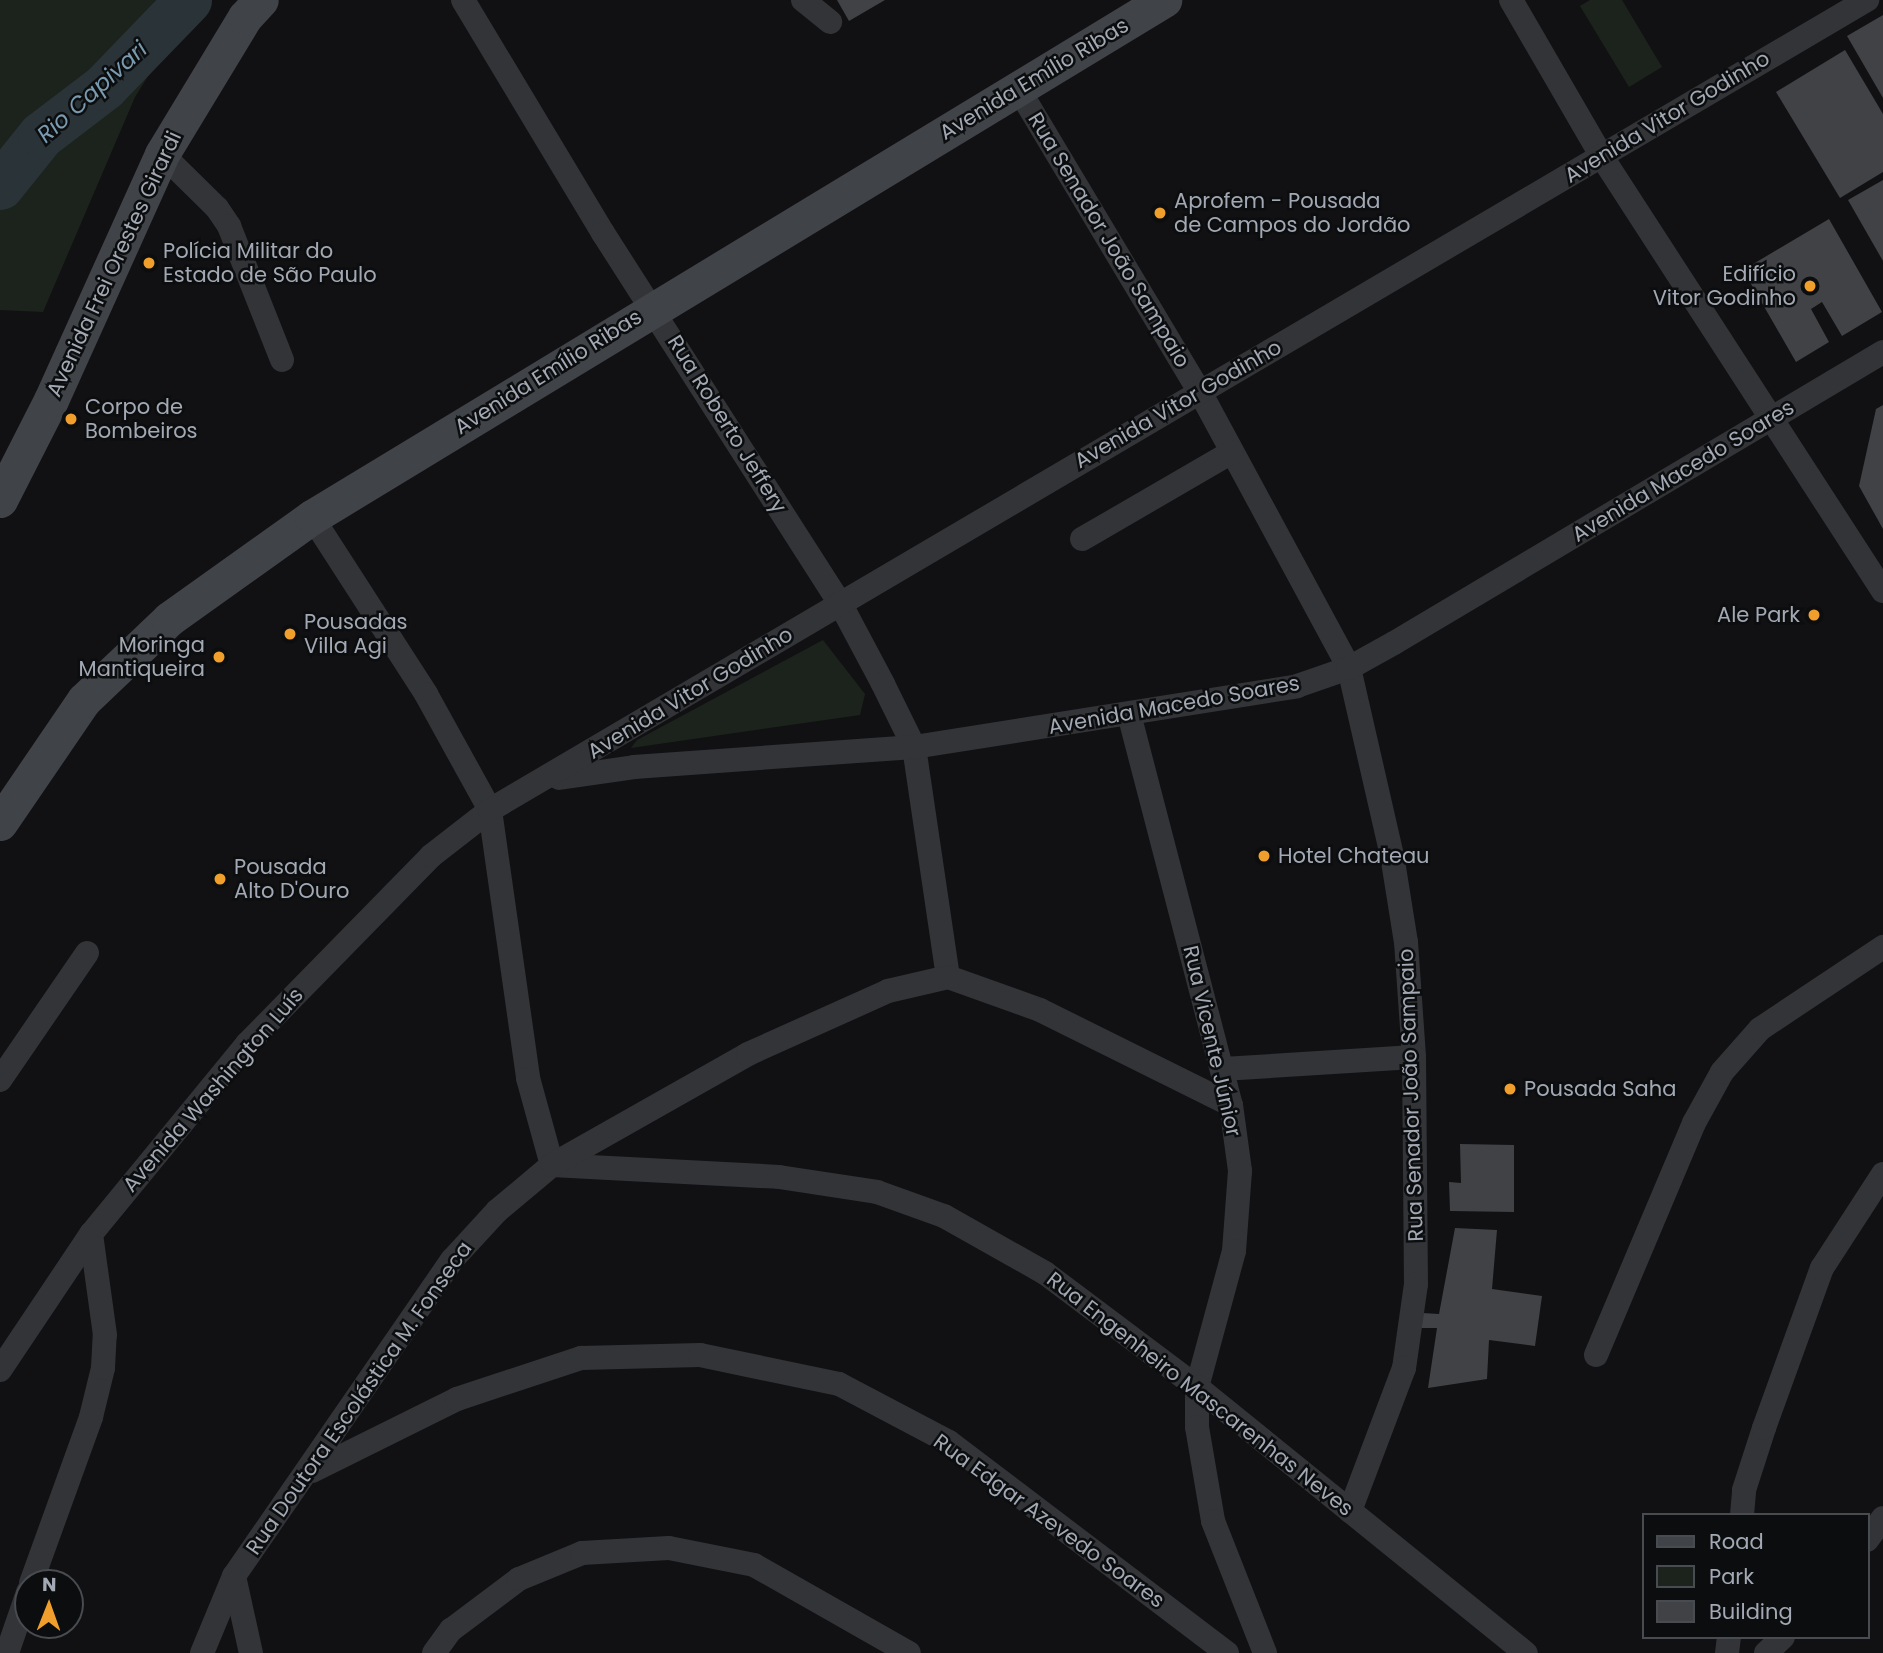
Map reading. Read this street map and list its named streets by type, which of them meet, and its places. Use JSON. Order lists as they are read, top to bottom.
{
  "streets": {
    "street": [
      "Avenida Emílio Ribas",
      "Avenida Vitor Godinho",
      "Rua Senador João Sampaio",
      "Avenida Frei Orestes Girardi",
      "Rua Roberto Jeffery",
      "Avenida Macedo Soares",
      "Rua Vicente Júnior",
      "Avenida Washington Luís",
      "Rua Engenheiro Mascarenhas Neves",
      "Rua Doutora Escolástica M. Fonseca",
      "Rua Edgar Azevedo Soares"
    ]
  },
  "crossings": [
    ["Avenida Emílio Ribas", "Rua Senador João Sampaio"],
    ["Avenida Emílio Ribas", "Rua Roberto Jeffery"],
    ["Avenida Vitor Godinho", "Rua Senador João Sampaio"],
    ["Avenida Vitor Godinho", "Rua Roberto Jeffery"],
    ["Avenida Vitor Godinho", "Avenida Macedo Soares"],
    ["Avenida Vitor Godinho", "Avenida Washington Luís"],
    ["Rua Senador João Sampaio", "Avenida Macedo Soares"],
    ["Rua Senador João Sampaio", "Rua Engenheiro Mascarenhas Neves"],
    ["Rua Roberto Jeffery", "Avenida Macedo Soares"],
    ["Rua Roberto Jeffery", "Rua Doutora Escolástica M. Fonseca"],
    ["Avenida Macedo Soares", "Rua Vicente Júnior"],
    ["Rua Vicente Júnior", "Rua Engenheiro Mascarenhas Neves"],
    ["Rua Engenheiro Mascarenhas Neves", "Rua Doutora Escolástica M. Fonseca"],
    ["Rua Doutora Escolástica M. Fonseca", "Rua Edgar Azevedo Soares"]
  ],
  "water": ["Rio Capivari"],
  "places": [
    "Aprofem - Pousada de Campos do Jordão",
    "Polícia Militar do Estado de São Paulo",
    "Edifício Vitor Godinho",
    "Corpo de Bombeiros",
    "Ale Park",
    "Pousadas Villa Agi",
    "Moringa Mantiqueira",
    "Hotel Chateau",
    "Pousada Alto D'Ouro",
    "Pousada Saha"
  ],
  "legend": ["Road", "Park", "Building"],
  "north": "top"
}
